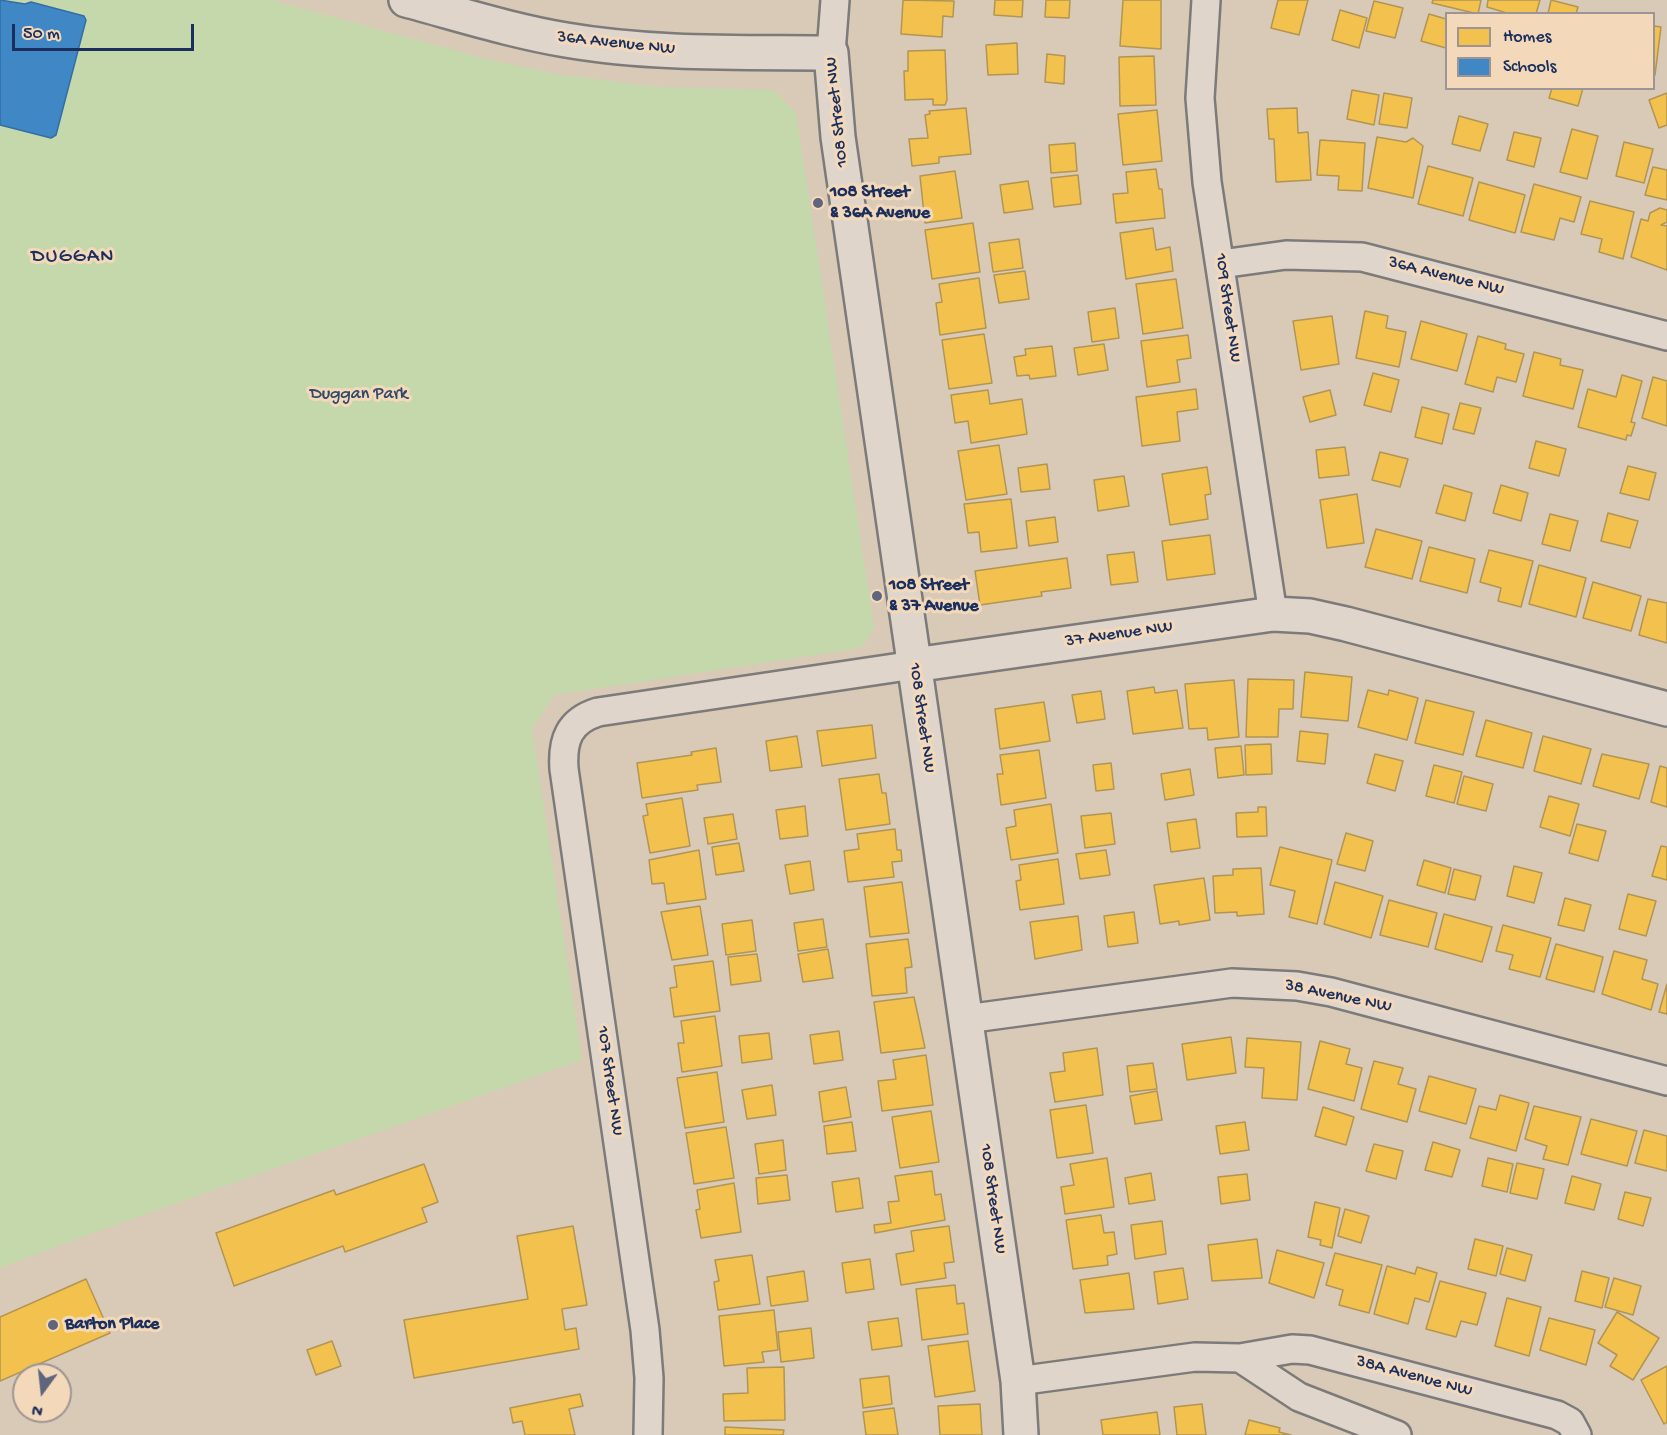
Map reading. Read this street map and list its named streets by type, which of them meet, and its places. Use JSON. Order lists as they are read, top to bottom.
{
  "streets": {
    "street": [
      "36A Avenue NW",
      "108 Street NW",
      "109 Street NW",
      "37 Avenue NW",
      "38 Avenue NW",
      "107 Street NW",
      "38A Avenue NW"
    ]
  },
  "crossings": [
    ["36A Avenue NW", "108 Street NW"],
    ["36A Avenue NW", "109 Street NW"],
    ["108 Street NW", "37 Avenue NW"],
    ["108 Street NW", "38 Avenue NW"],
    ["108 Street NW", "38A Avenue NW"],
    ["109 Street NW", "37 Avenue NW"],
    ["37 Avenue NW", "107 Street NW"]
  ],
  "districts": ["DUGGAN"],
  "parks": ["Duggan Park"],
  "places": ["108 Street & 36A Avenue", "108 Street & 37 Avenue", "Barton Place"],
  "legend": ["Homes", "Schools"],
  "scale_bar": "50 m",
  "north": "bottom"
}
